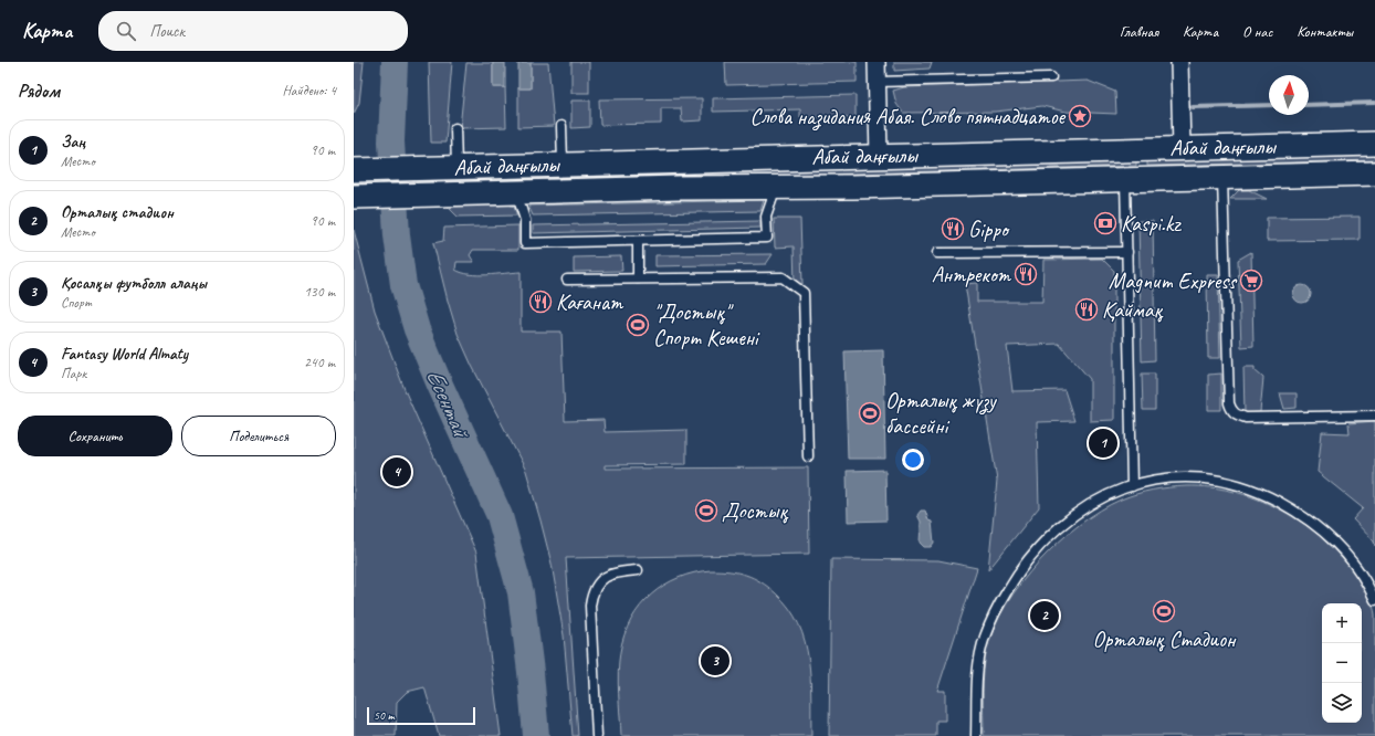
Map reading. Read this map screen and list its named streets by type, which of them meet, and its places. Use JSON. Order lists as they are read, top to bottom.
{
  "streets": {
    "main road": ["Абай даңғылы"]
  },
  "water": ["Есентай"],
  "places": {
    "place": ["Слова назидания Абая. Слово пятнадцатое"],
    "bank": ["Kaspi.kz"],
    "restaurant": [
      "Gippo",
      "Антрекот",
      "Кағанат",
      "Қаймақ"
    ],
    "supermarket": ["Magnum Express"],
    "sports": [
      "\"Достық\" Спорт Кешені",
      "Орталық жүзу бассейні",
      "Достық",
      "Орталық Стадион"
    ]
  },
  "scale_bar": "50 m",
  "north": "top",
  "page": {
    "header": "Карта",
    "search": "Поиск",
    "nav": [
      "Главная",
      "Карта",
      "О нас",
      "Контакты"
    ],
    "heading": ["Рядом", "Найдено: 4"],
    "list": [
      {
        "mark": "1",
        "name": "Заң",
        "note": "Место",
        "value": "90 m"
      },
      {
        "mark": "2",
        "name": "Орталық стадион",
        "note": "Место",
        "value": "90 m"
      },
      {
        "mark": "3",
        "name": "Қосалқы футболл алаңы",
        "note": "Спорт",
        "value": "130 m"
      },
      {
        "mark": "4",
        "name": "Fantasy World Almaty",
        "note": "Парк",
        "value": "240 m"
      }
    ],
    "buttons": ["Сохранить", "Поделиться"],
    "pins": [
      "1",
      "4",
      "2",
      "3"
    ],
    "map_buttons": ["+", "−"],
    "scale": "50 m"
  }
}
